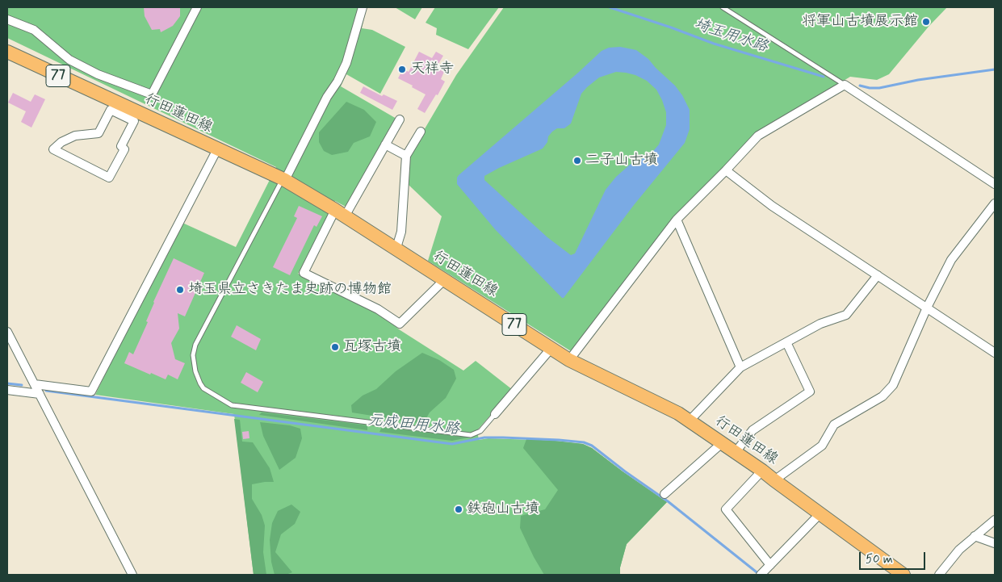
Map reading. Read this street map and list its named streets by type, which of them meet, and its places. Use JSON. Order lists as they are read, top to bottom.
{
  "streets": {
    "main road": ["77", "行田蓮田線"]
  },
  "water": ["埼玉用水路", "元成田用水路"],
  "places": [
    "将軍山古墳展示館",
    "天祥寺",
    "二子山古墳",
    "埼玉県立さきたま史跡の博物館",
    "瓦塚古墳",
    "鉄砲山古墳"
  ],
  "scale_bar": "50 m"
}
